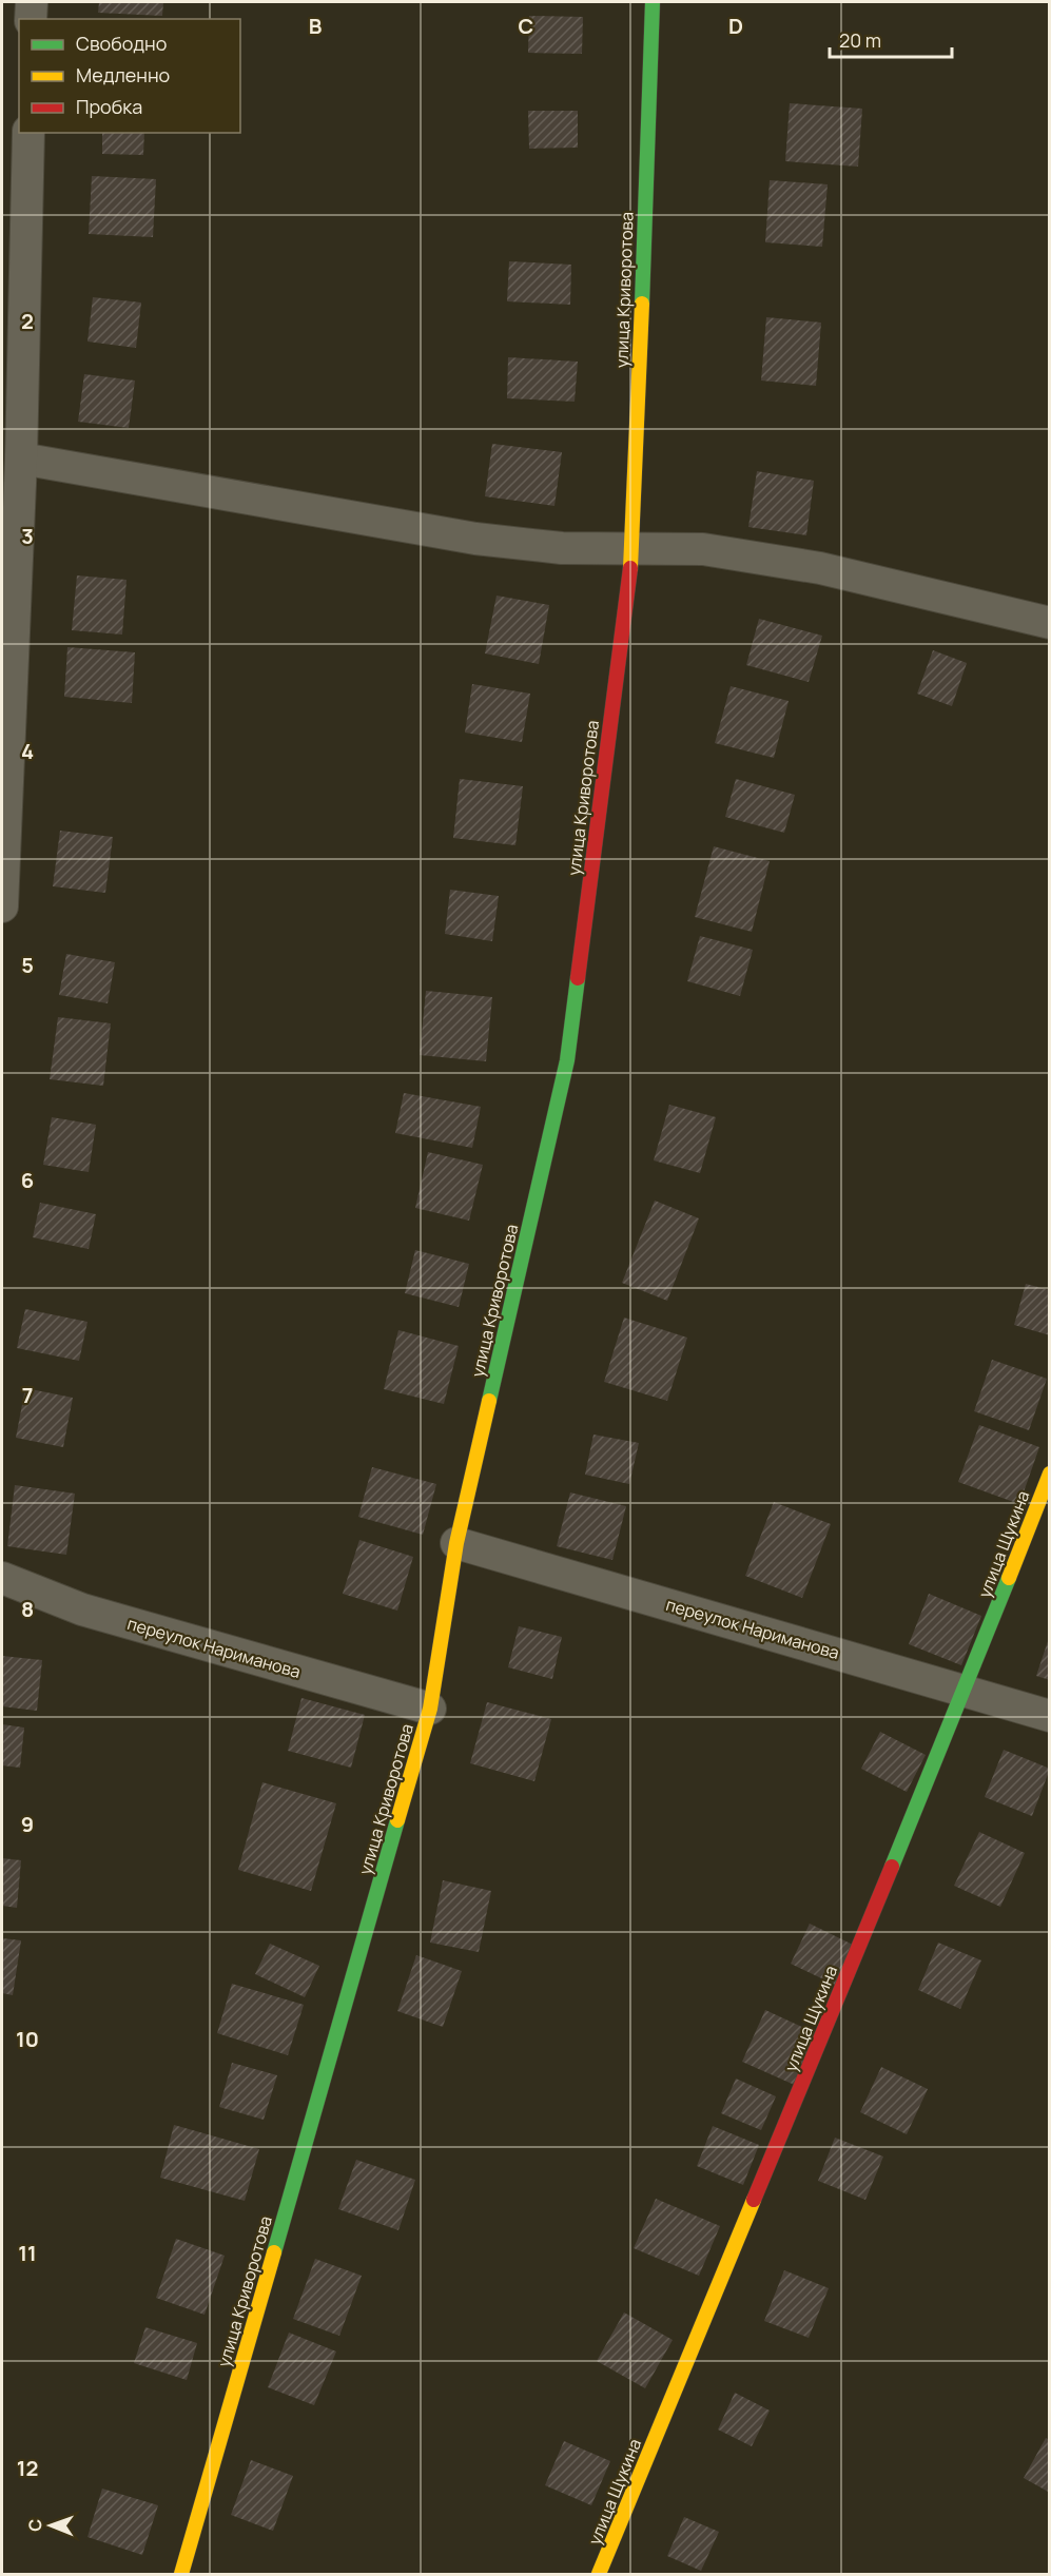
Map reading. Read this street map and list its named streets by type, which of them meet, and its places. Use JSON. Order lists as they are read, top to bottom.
{
  "streets": {
    "street": ["улица Криворотова", "улица Щукина", "переулок Нариманова"]
  },
  "crossings": [
    ["улица Криворотова", "переулок Нариманова"],
    ["улица Щукина", "переулок Нариманова"]
  ],
  "legend": ["Свободно", "Медленно", "Пробка"],
  "scale_bar": "20 m",
  "north": "left",
  "grid": {
    "columns": ["B", "C", "D"],
    "rows": [
      "2",
      "3",
      "4",
      "5",
      "6",
      "7",
      "8",
      "9",
      "10",
      "11",
      "12"
    ]
  }
}
